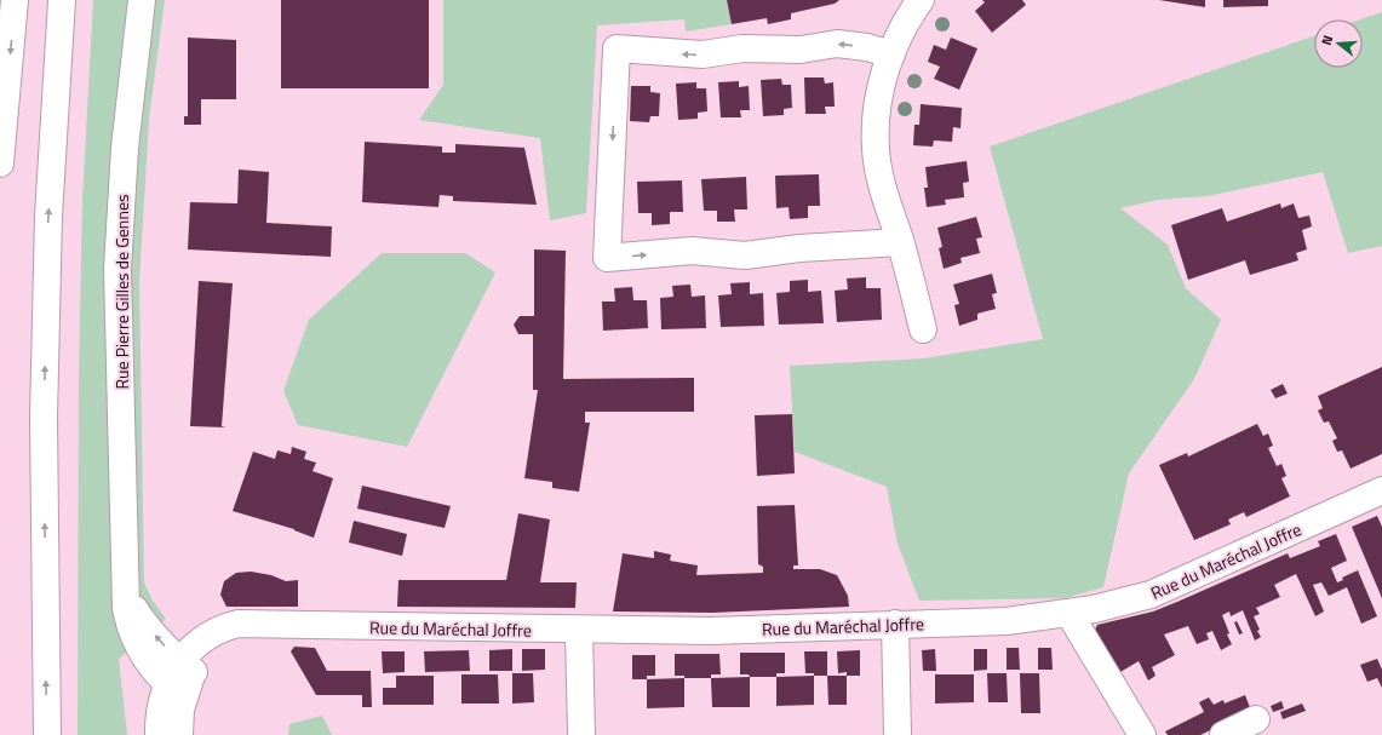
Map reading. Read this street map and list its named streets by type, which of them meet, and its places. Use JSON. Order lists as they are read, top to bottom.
{
  "streets": {
    "main road": ["Rue Pierre Gilles de Gennes", "Rue du Maréchal Joffre"]
  },
  "crossings": [
    ["Rue Pierre Gilles de Gennes", "Rue du Maréchal Joffre"]
  ],
  "north": "left"
}
